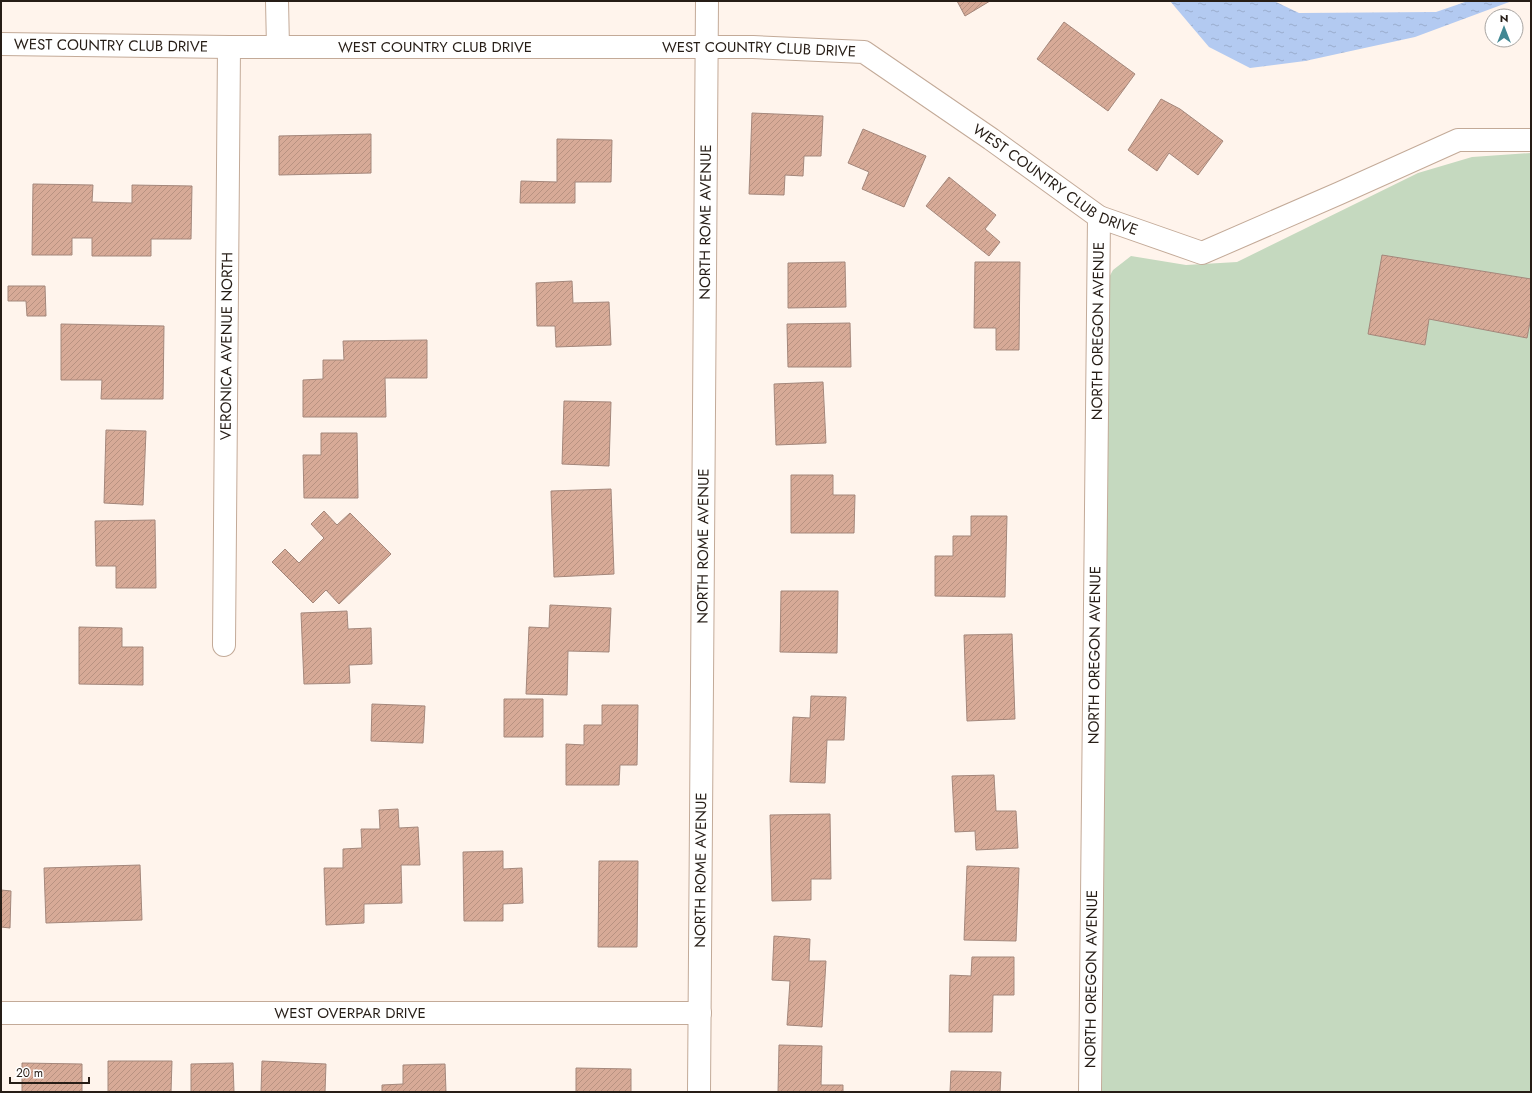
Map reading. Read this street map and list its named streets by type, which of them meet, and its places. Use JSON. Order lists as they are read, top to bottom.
{
  "streets": {
    "street": [
      "WEST COUNTRY CLUB DRIVE",
      "NORTH ROME AVENUE",
      "NORTH OREGON AVENUE",
      "VERONICA AVENUE NORTH",
      "WEST OVERPAR DRIVE"
    ]
  },
  "crossings": [
    ["WEST COUNTRY CLUB DRIVE", "NORTH ROME AVENUE"],
    ["WEST COUNTRY CLUB DRIVE", "NORTH OREGON AVENUE"],
    ["WEST COUNTRY CLUB DRIVE", "VERONICA AVENUE NORTH"],
    ["NORTH ROME AVENUE", "WEST OVERPAR DRIVE"]
  ],
  "scale_bar": "20 m",
  "north": "top"
}
